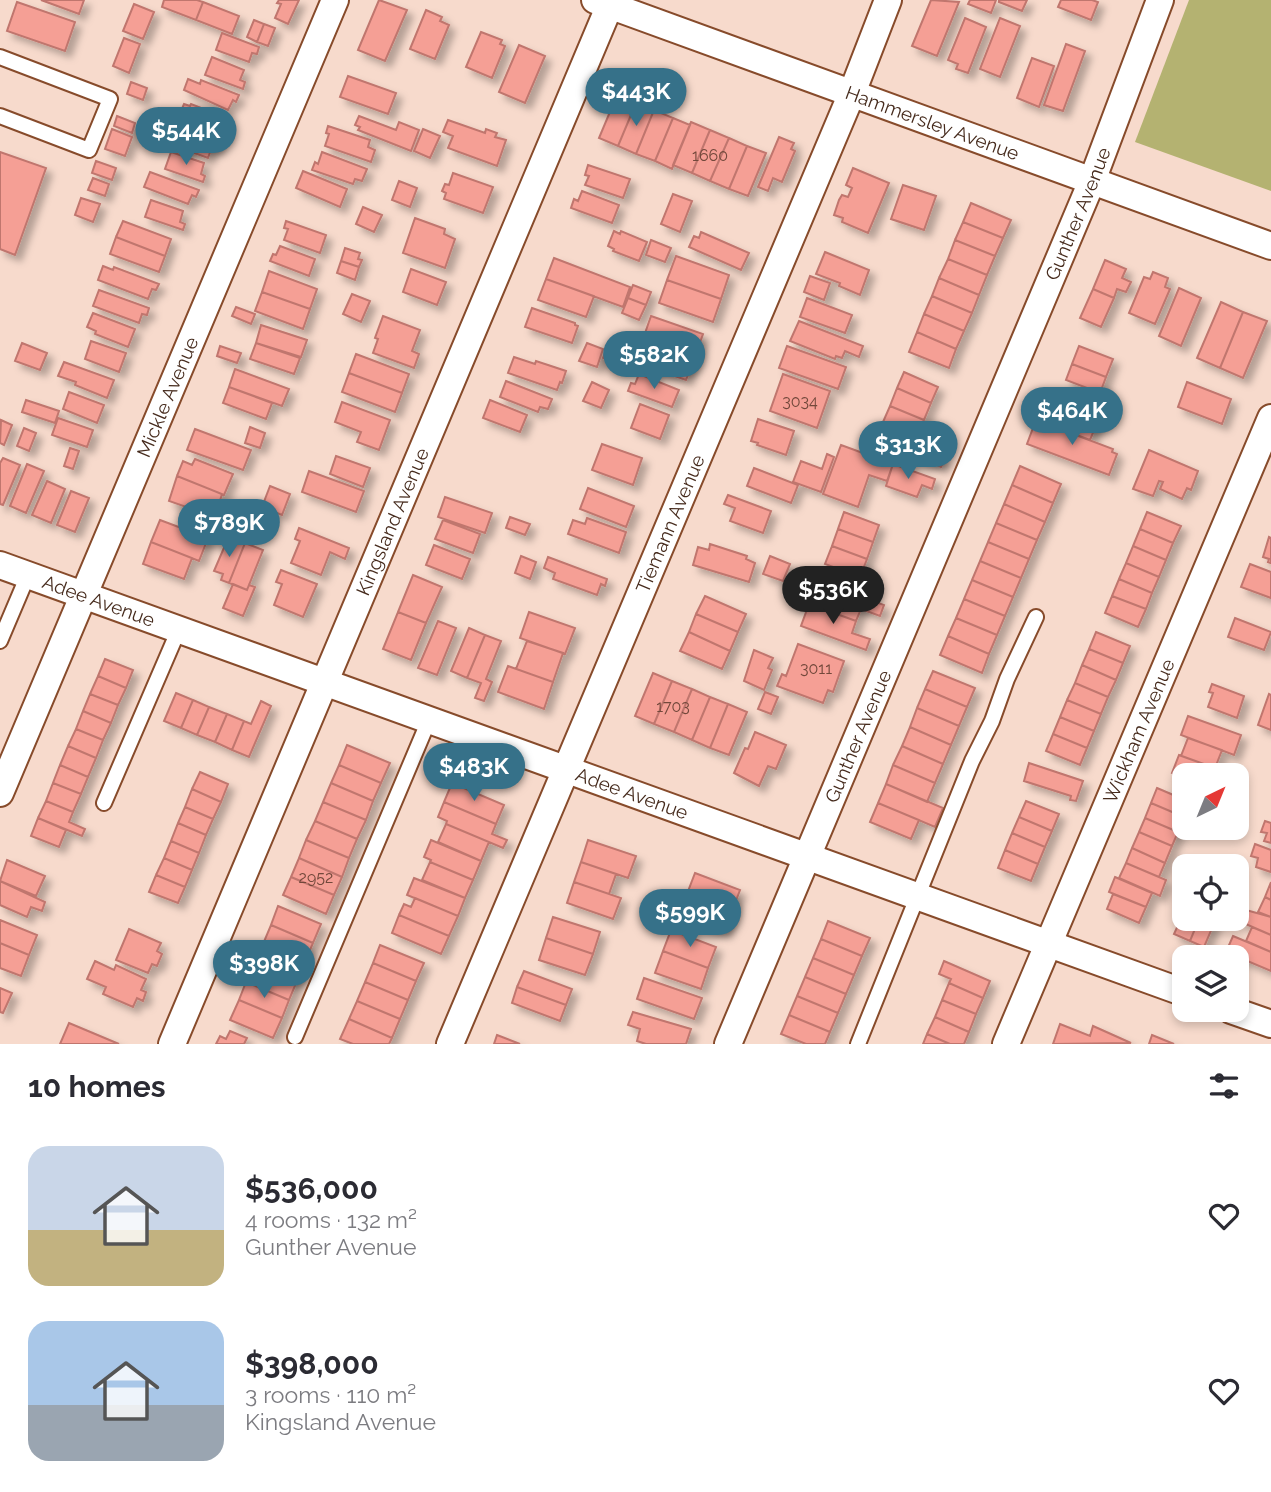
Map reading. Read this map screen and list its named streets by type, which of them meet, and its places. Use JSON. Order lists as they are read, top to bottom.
{
  "streets": {
    "street": [
      "Hammersley Avenue",
      "Gunther Avenue",
      "Mickle Avenue",
      "Kingsland Avenue",
      "Tiemann Avenue",
      "Adee Avenue",
      "Wickham Avenue"
    ]
  },
  "crossings": [
    ["Hammersley Avenue", "Gunther Avenue"],
    ["Hammersley Avenue", "Kingsland Avenue"],
    ["Hammersley Avenue", "Tiemann Avenue"],
    ["Gunther Avenue", "Adee Avenue"],
    ["Mickle Avenue", "Adee Avenue"],
    ["Kingsland Avenue", "Adee Avenue"],
    ["Tiemann Avenue", "Adee Avenue"],
    ["Adee Avenue", "Wickham Avenue"]
  ],
  "house_numbers": [
    "1660",
    "3034",
    "3011",
    "1703",
    "2952"
  ],
  "north": "top right",
  "page": {
    "price": [
      "$443K",
      "$544K",
      "$582K",
      "$464K",
      "$313K",
      "$789K",
      "$536K",
      "$483K",
      "$599K",
      "$398K"
    ],
    "heading": "10 homes",
    "list": [
      {
        "name": "$536,000",
        "note": "4 rooms · 132 m² · Gunther Avenue"
      },
      {
        "name": "$398,000",
        "note": "3 rooms · 110 m² · Kingsland Avenue"
      }
    ]
  }
}
